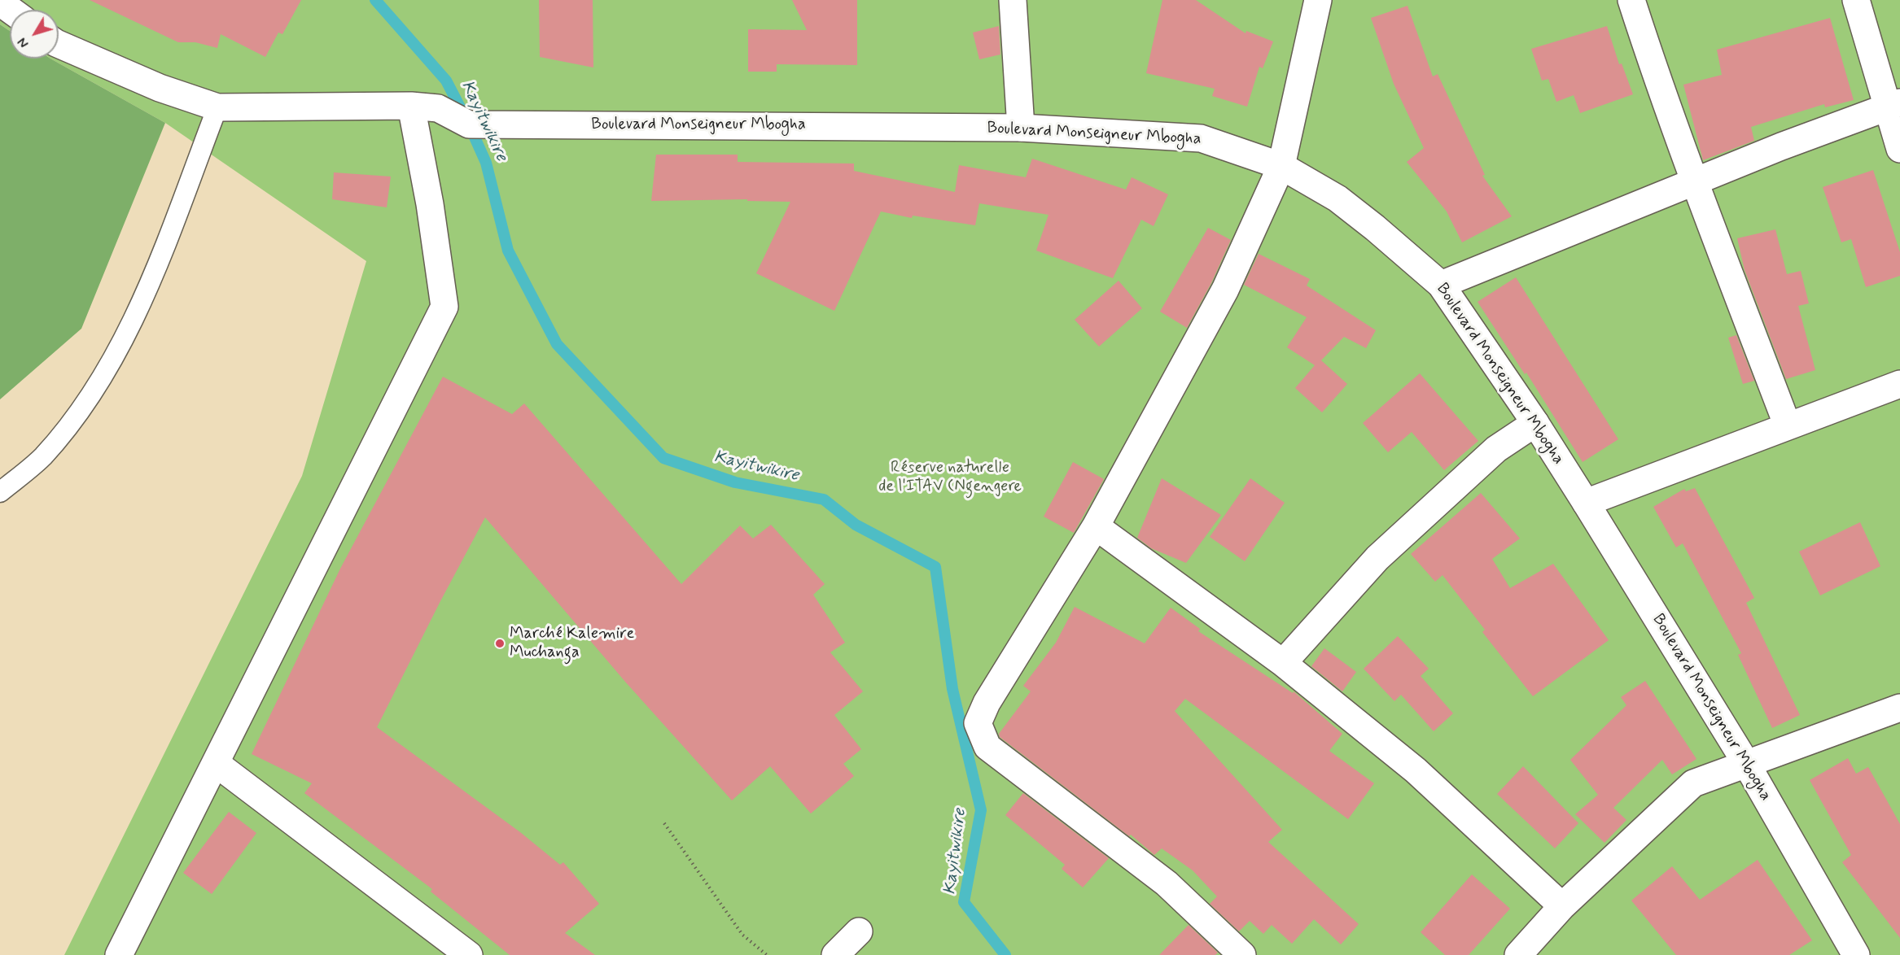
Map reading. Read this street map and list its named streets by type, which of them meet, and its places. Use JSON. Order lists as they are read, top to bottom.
{
  "streets": {
    "street": ["Boulevard Monseigneur Mbogha"]
  },
  "water": ["Kayitwikire"],
  "parks": ["Réserve naturelle de l'ITAV (Ngengere"],
  "places": ["Marché Kalemire Muchanga"],
  "north": "bottom left"
}
